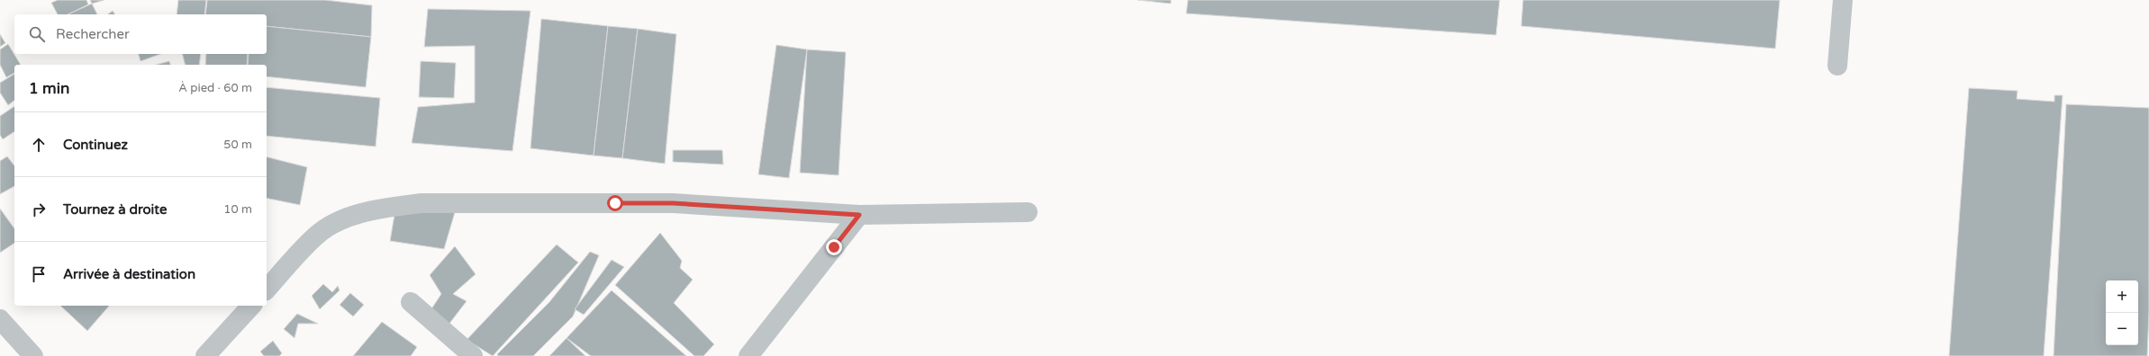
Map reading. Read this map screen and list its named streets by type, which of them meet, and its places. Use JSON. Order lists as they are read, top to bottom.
{
  "page": {
    "search": "Rechercher",
    "heading": ["1 min", "À pied · 60 m"],
    "list": [
      ["Continuez", "50 m"],
      ["Tournez à droite", "10 m"],
      "Arrivée à destination"
    ],
    "map_buttons": ["+", "−"]
  }
}
